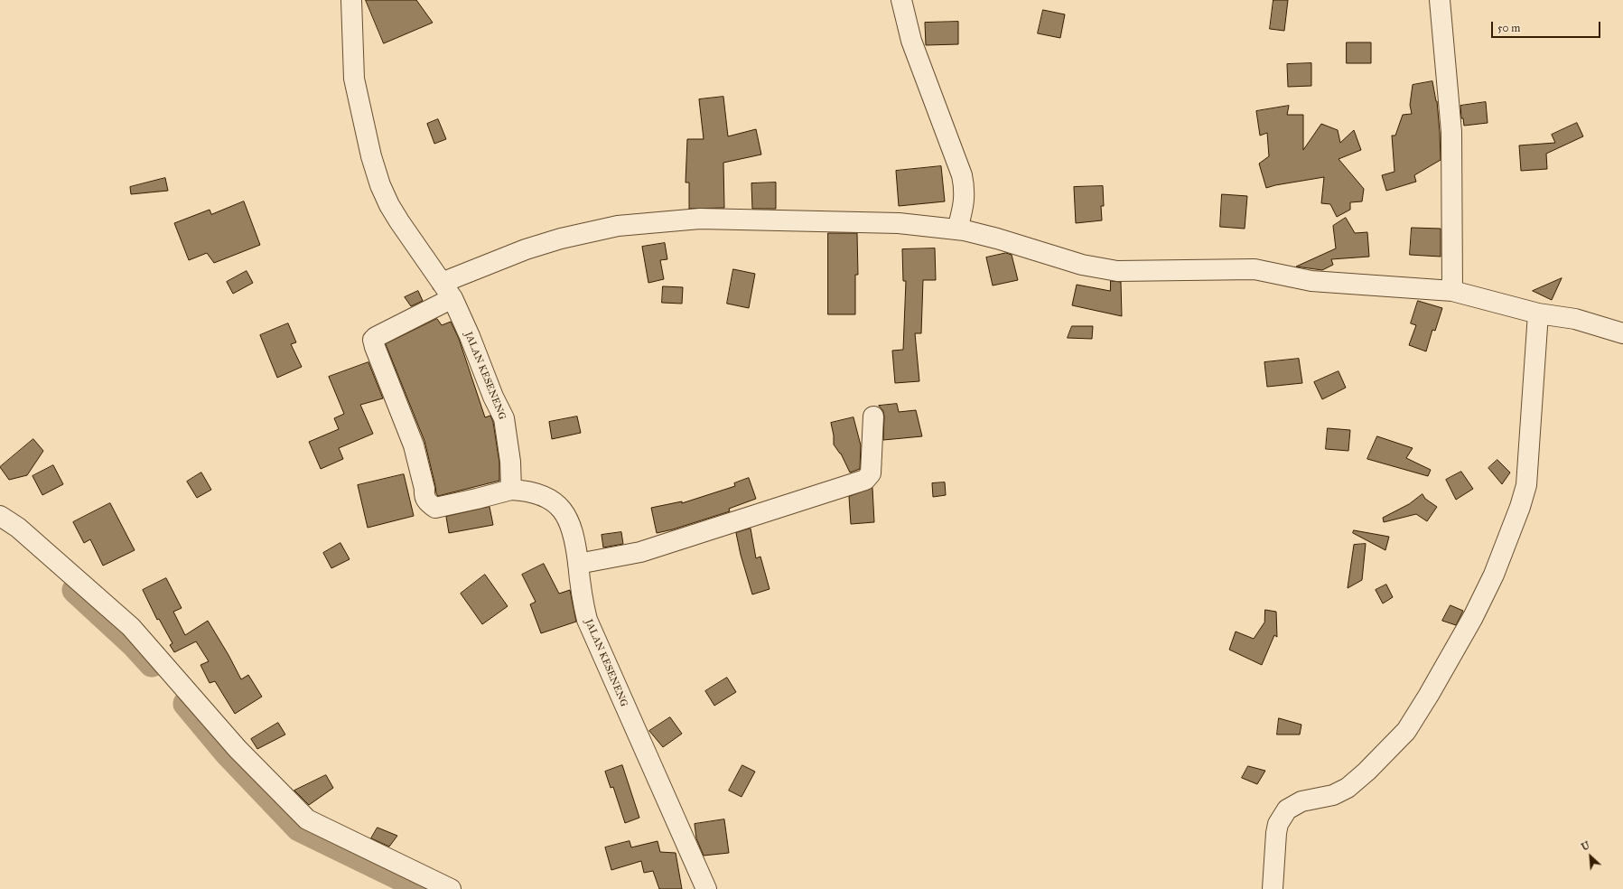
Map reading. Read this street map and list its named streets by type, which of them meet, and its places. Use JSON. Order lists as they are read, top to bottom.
{
  "streets": {
    "street": ["JALAN KESENENG"]
  },
  "scale_bar": "50 m",
  "north": "top left"
}
